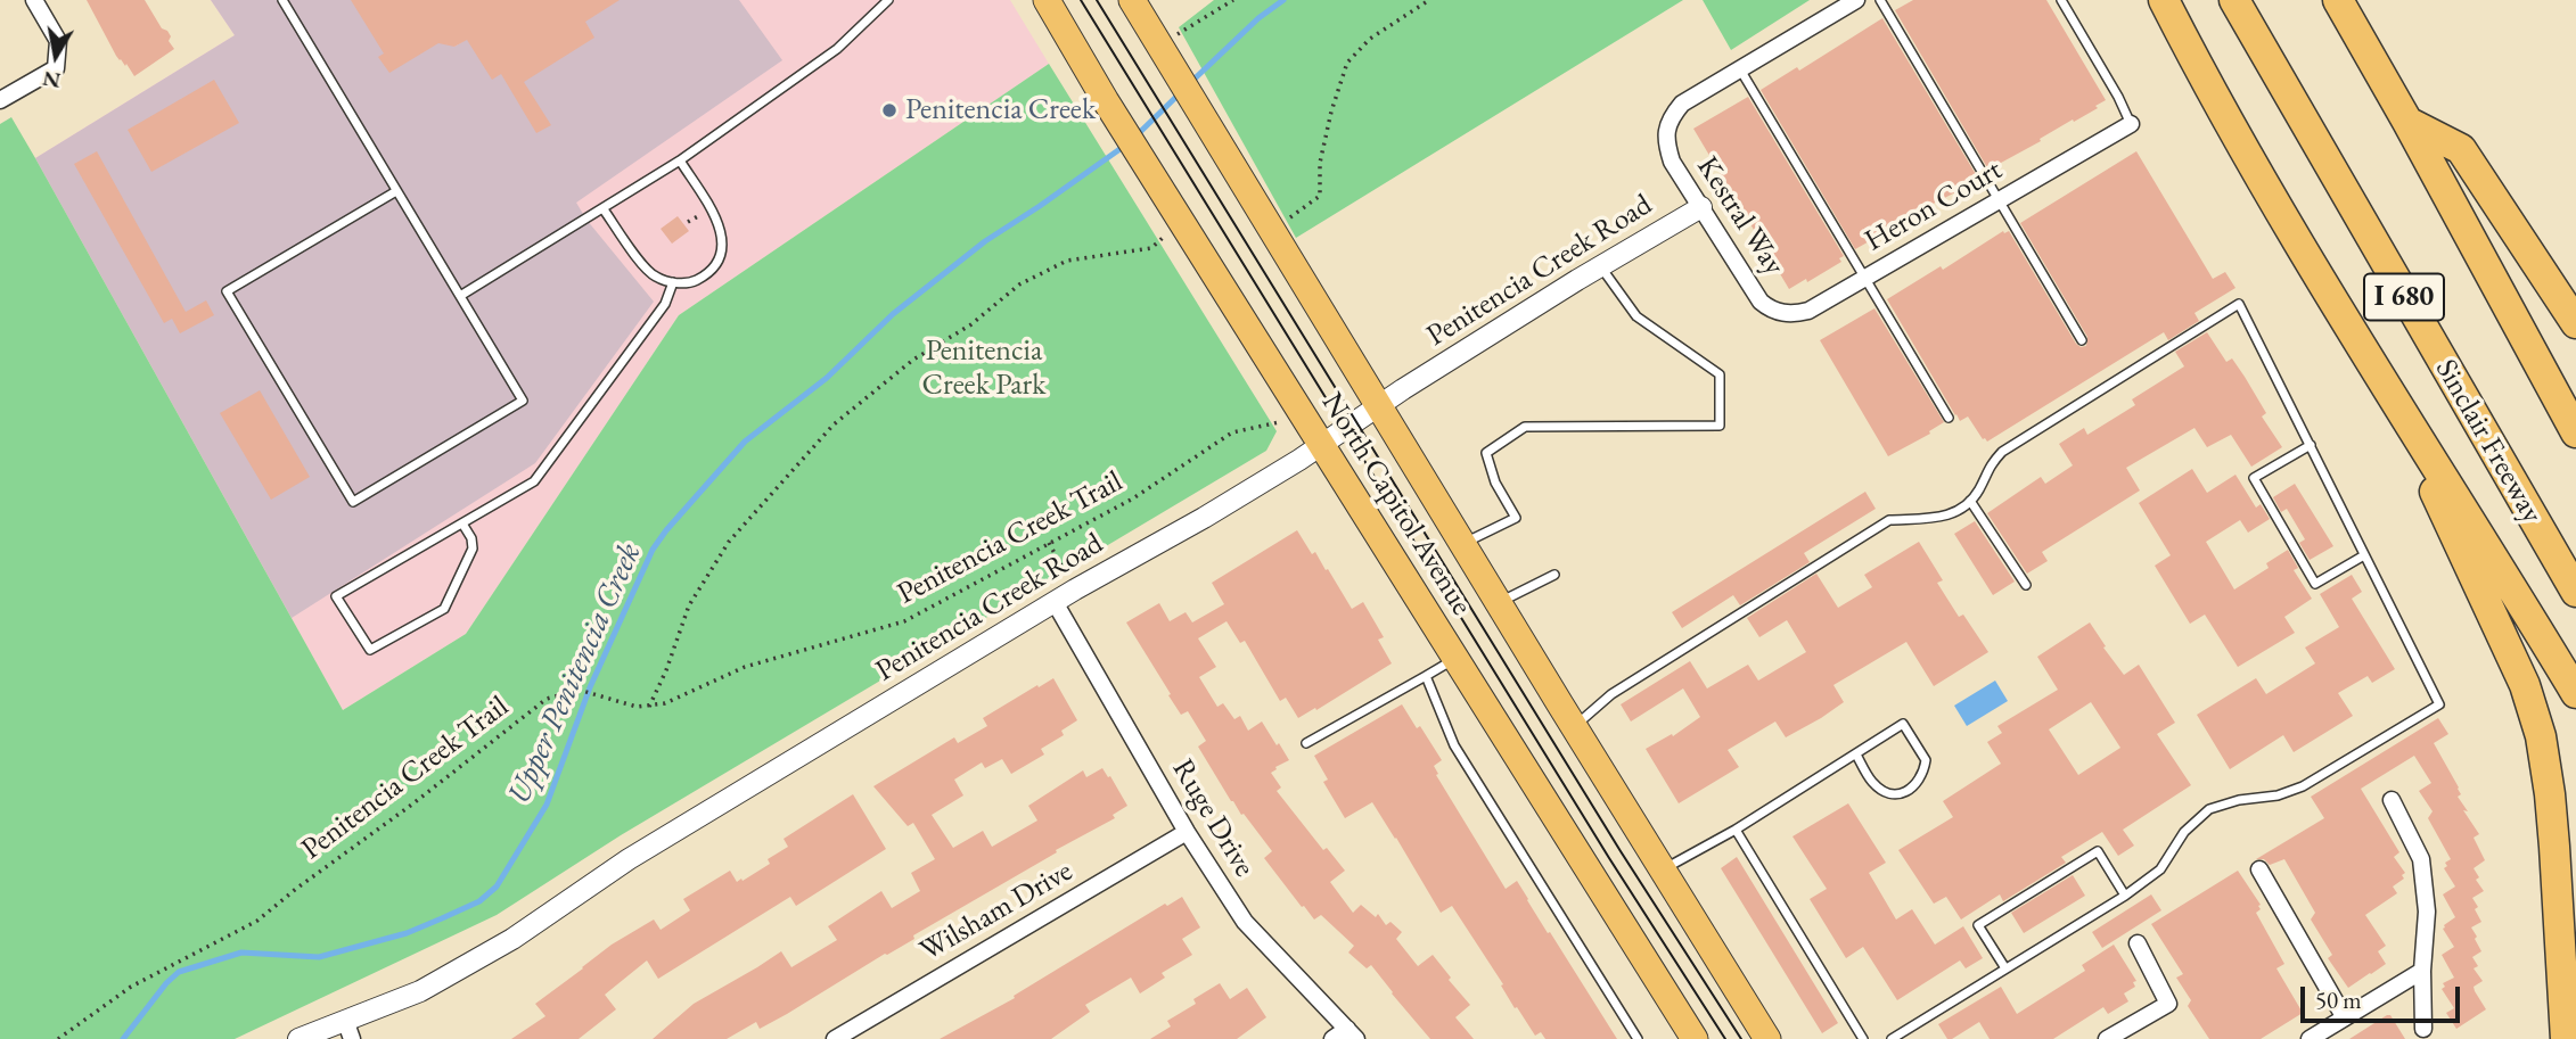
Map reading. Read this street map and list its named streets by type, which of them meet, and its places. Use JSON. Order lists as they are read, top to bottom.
{
  "streets": {
    "highway": ["I 680", "Sinclair Freeway"],
    "main road": ["North Capitol Avenue"],
    "street": [
      "Heron Court",
      "Kestral Way",
      "Penitencia Creek Road",
      "Ruge Drive",
      "Wilsham Drive"
    ],
    "path": ["Penitencia Creek Trail"]
  },
  "crossings": [
    ["Heron Court", "Kestral Way"],
    ["Kestral Way", "Penitencia Creek Road"],
    ["Penitencia Creek Road", "North Capitol Avenue"],
    ["Penitencia Creek Road", "Ruge Drive"],
    ["Ruge Drive", "Wilsham Drive"]
  ],
  "water": ["Upper Penitencia Creek"],
  "parks": ["Penitencia Creek Park"],
  "places": ["Penitencia Creek"],
  "scale_bar": "50 m",
  "north": "bottom"
}
